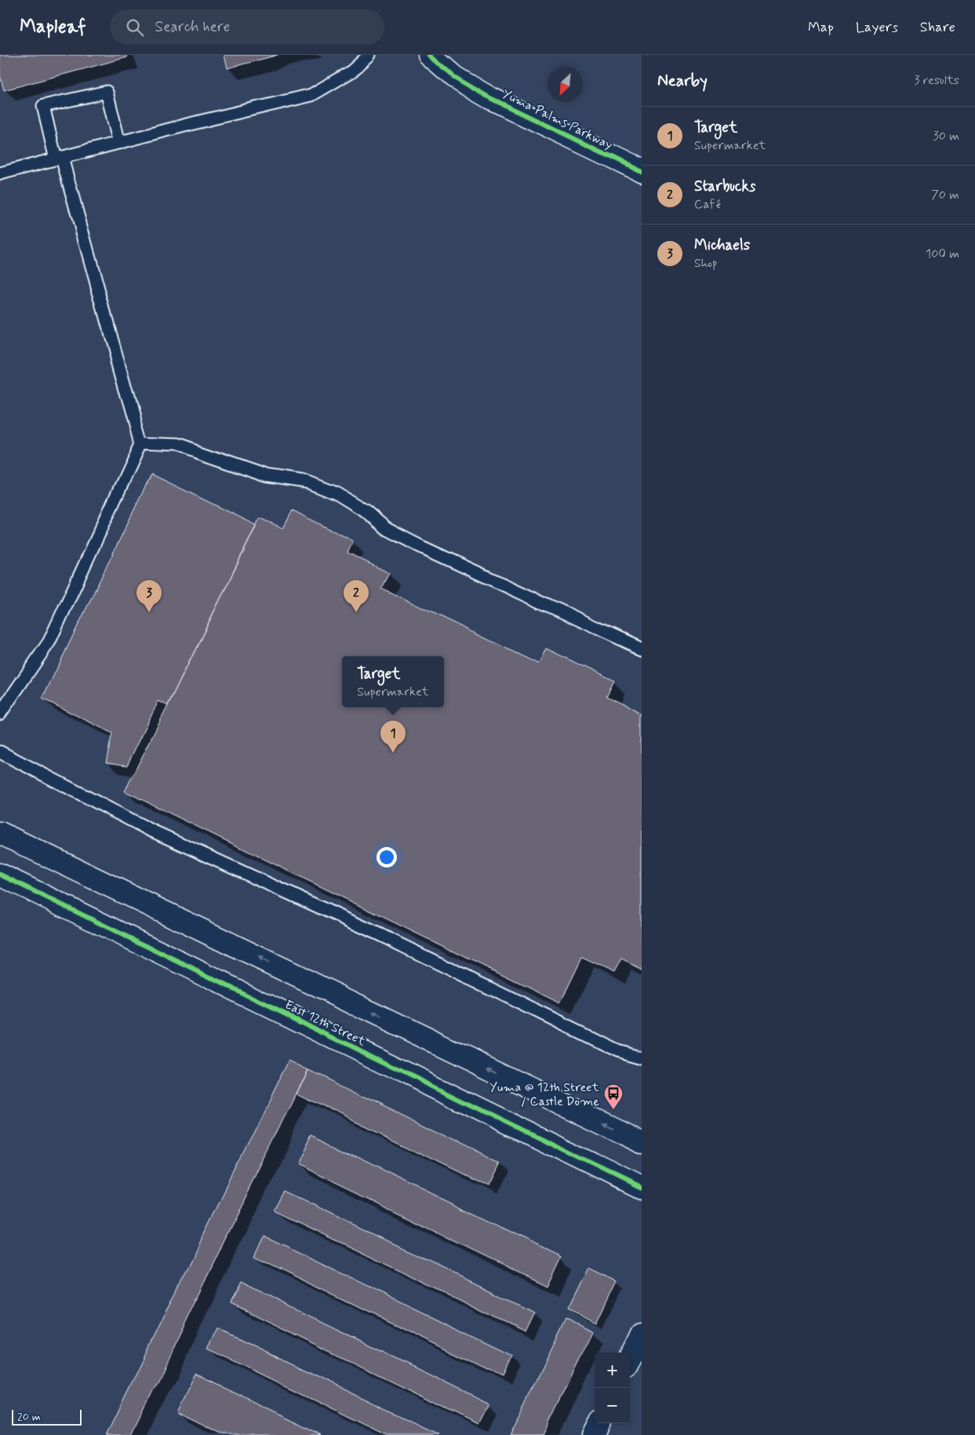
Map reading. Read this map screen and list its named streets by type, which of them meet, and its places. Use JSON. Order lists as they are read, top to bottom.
{
  "streets": {
    "street": ["Yuma Palms Parkway", "East 12th Street"]
  },
  "places": {
    "bus stop": ["Yuma @ 12th Street / Castle Dome"]
  },
  "scale_bar": "20 m",
  "north": "bottom left",
  "page": {
    "header": "Mapleaf",
    "search": "Search here",
    "nav": ["Map", "Layers", "Share"],
    "heading": ["Nearby", "3 results"],
    "list": [
      {
        "mark": "1",
        "name": "Target",
        "note": "Supermarket",
        "value": "30 m"
      },
      {
        "mark": "2",
        "name": "Starbucks",
        "note": "Café",
        "value": "70 m"
      },
      {
        "mark": "3",
        "name": "Michaels",
        "note": "Shop",
        "value": "100 m"
      }
    ],
    "pins": ["2", "3", "1"],
    "popup": ["Target", "Supermarket"],
    "map_buttons": ["+", "−"],
    "scale": "20 m"
  }
}
